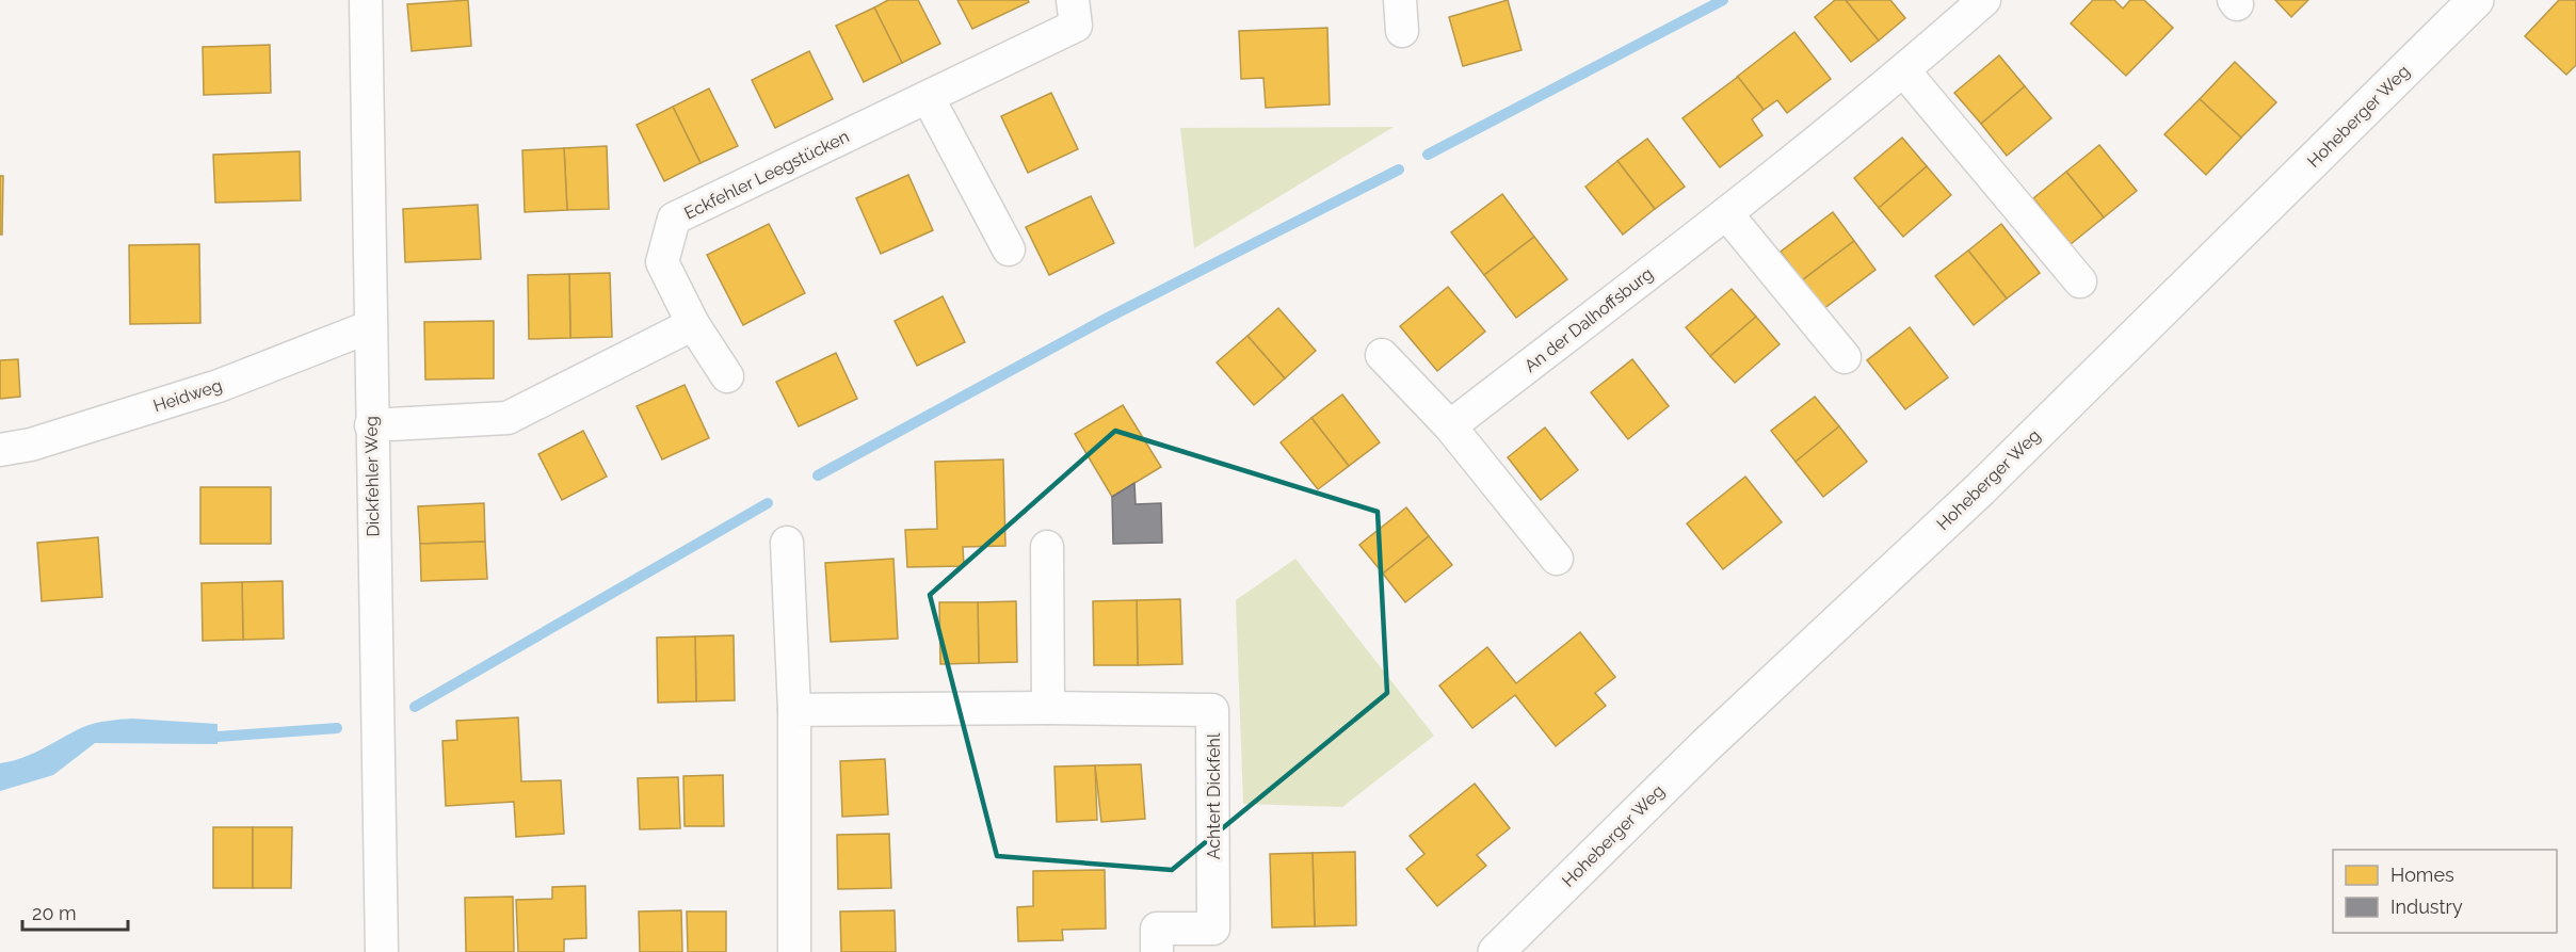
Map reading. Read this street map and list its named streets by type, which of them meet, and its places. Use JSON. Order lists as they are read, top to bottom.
{
  "streets": {
    "street": [
      "Hoheberger Weg",
      "Eckfehler Leegstücken",
      "An der Dalhoffsburg",
      "Heidweg",
      "Dickfehler Weg",
      "Achtert Dickfehl"
    ]
  },
  "crossings": [
    ["Heidweg", "Dickfehler Weg"]
  ],
  "legend": ["Homes", "Industry"],
  "scale_bar": "20 m"
}
